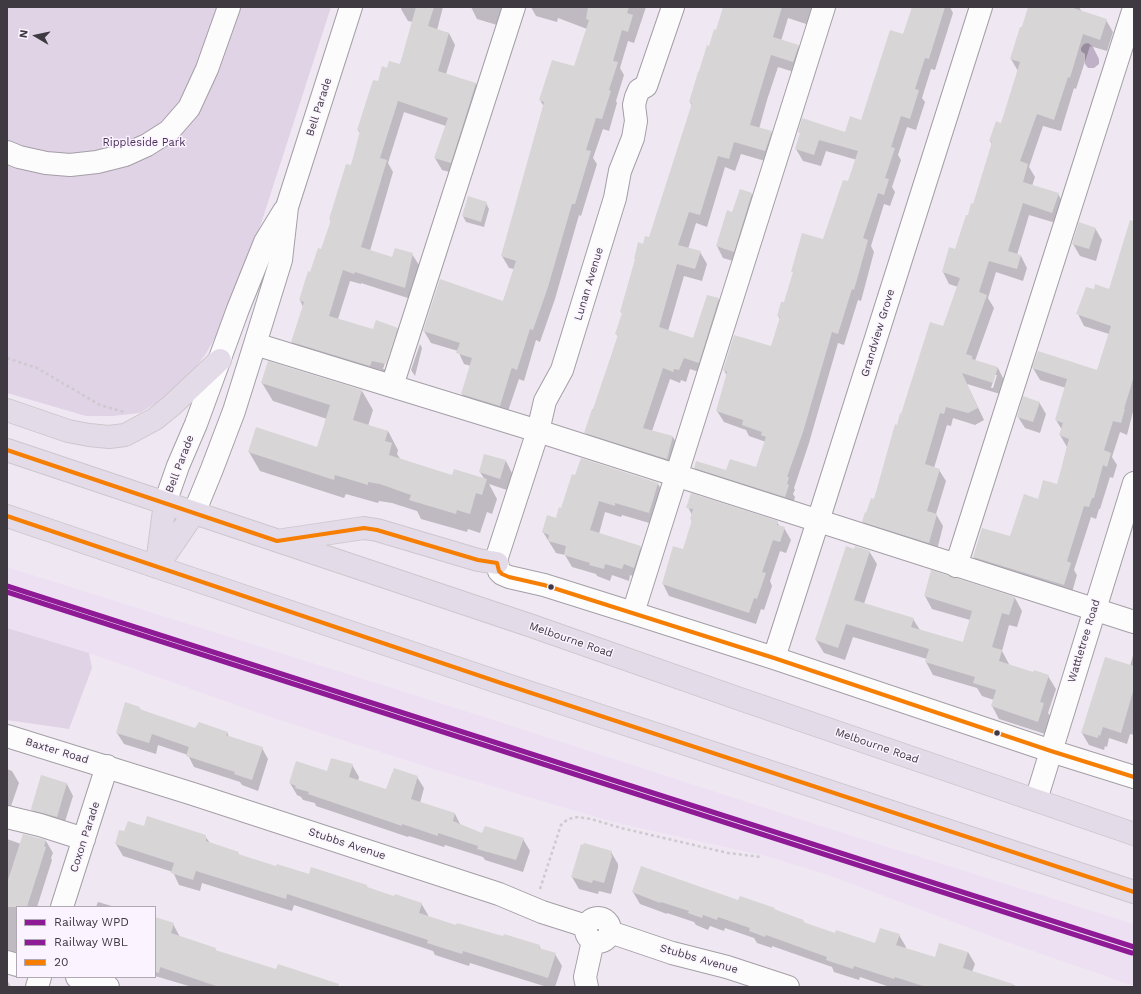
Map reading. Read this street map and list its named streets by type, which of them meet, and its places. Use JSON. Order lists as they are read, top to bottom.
{
  "streets": {
    "highway": ["Bell Parade", "Melbourne Road"],
    "street": [
      "Lunan Avenue",
      "Grandview Grove",
      "Wattletree Road",
      "Baxter Road",
      "Coxon Parade",
      "Stubbs Avenue"
    ]
  },
  "crossings": [
    ["Bell Parade", "Melbourne Road"],
    ["Melbourne Road", "Wattletree Road"],
    ["Baxter Road", "Coxon Parade"],
    ["Baxter Road", "Stubbs Avenue"],
    ["Coxon Parade", "Stubbs Avenue"]
  ],
  "parks": ["Rippleside Park"],
  "lines": ["transit line 20", "rail line WPD", "rail line WBL"],
  "legend": ["Railway WPD", "Railway WBL", "20"],
  "north": "left"
}
